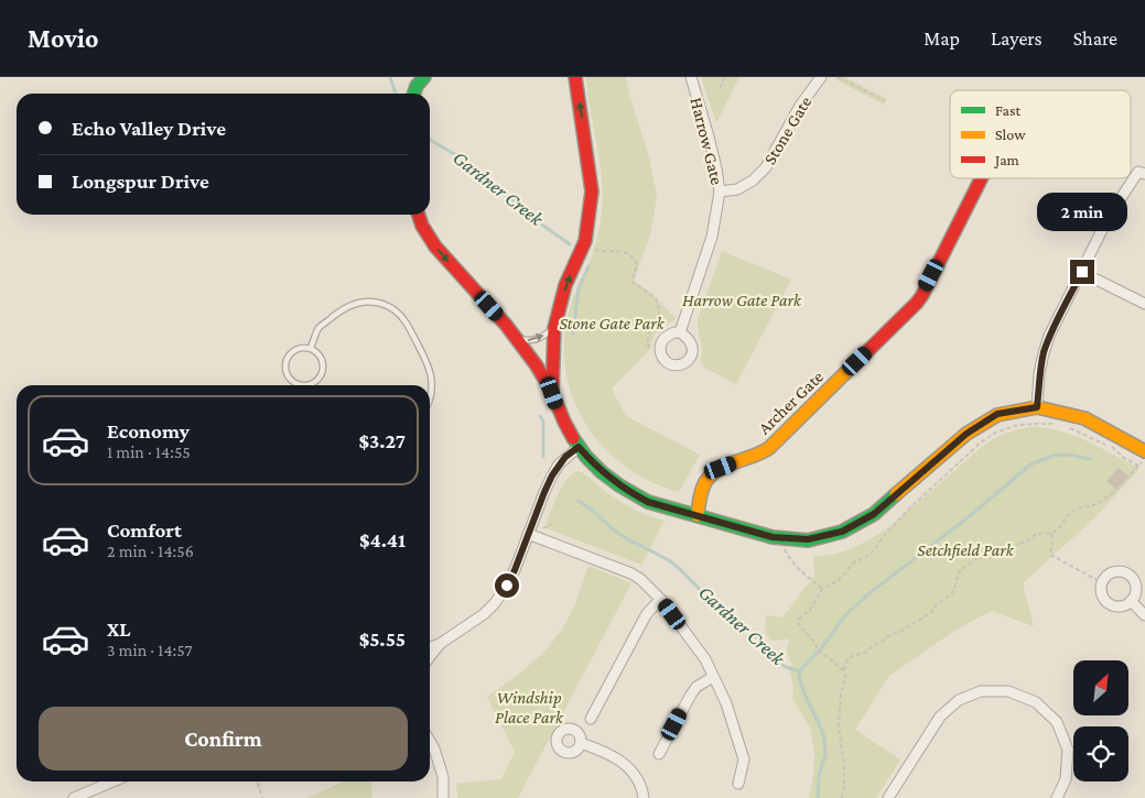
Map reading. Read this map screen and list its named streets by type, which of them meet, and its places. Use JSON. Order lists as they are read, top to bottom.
{
  "streets": {
    "street": ["Stone Gate", "Harrow Gate", "Archer Gate"]
  },
  "crossings": [
    ["Stone Gate", "Harrow Gate"]
  ],
  "water": ["Gardner Creek"],
  "parks": [
    "Harrow Gate Park",
    "Stone Gate Park",
    "Setchfield Park",
    "Windship Place Park"
  ],
  "legend": ["Fast", "Slow", "Jam"],
  "north": "top right",
  "page": {
    "header": "Movio",
    "nav": ["Map", "Layers", "Share"],
    "banner": ["Echo Valley Drive", "Longspur Drive"],
    "bubble": "2 min",
    "list": [
      {
        "name": "Economy",
        "note": "1 min · 14:55",
        "value": "$3.27"
      },
      {
        "name": "Comfort",
        "note": "2 min · 14:56",
        "value": "$4.41"
      },
      {
        "name": "XL",
        "note": "3 min · 14:57",
        "value": "$5.55"
      }
    ],
    "buttons": "Confirm"
  }
}
